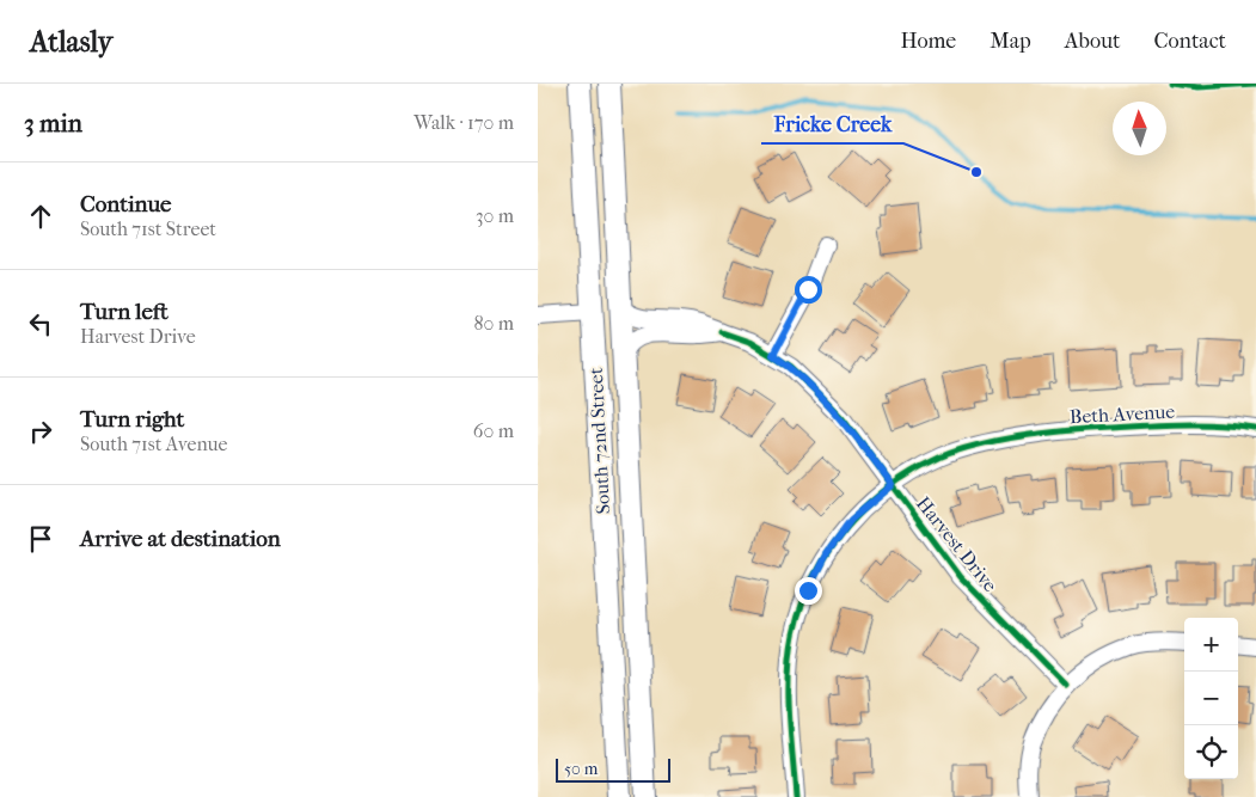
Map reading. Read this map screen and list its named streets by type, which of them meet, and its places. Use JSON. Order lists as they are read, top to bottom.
{
  "streets": {
    "main road": ["South 72nd Street"],
    "street": ["Beth Avenue", "Harvest Drive"]
  },
  "crossings": [
    ["Beth Avenue", "Harvest Drive"],
    ["South 72nd Street", "Harvest Drive"]
  ],
  "places": ["Fricke Creek"],
  "scale_bar": "50 m",
  "north": "top",
  "page": {
    "header": "Atlasly",
    "nav": [
      "Home",
      "Map",
      "About",
      "Contact"
    ],
    "heading": ["3 min", "Walk · 170 m"],
    "list": [
      ["Continue", "South 71st Street", "30 m"],
      ["Turn left", "Harvest Drive", "80 m"],
      ["Turn right", "South 71st Avenue", "60 m"],
      "Arrive at destination"
    ],
    "map_buttons": ["+", "−"],
    "scale": "50 m"
  }
}
